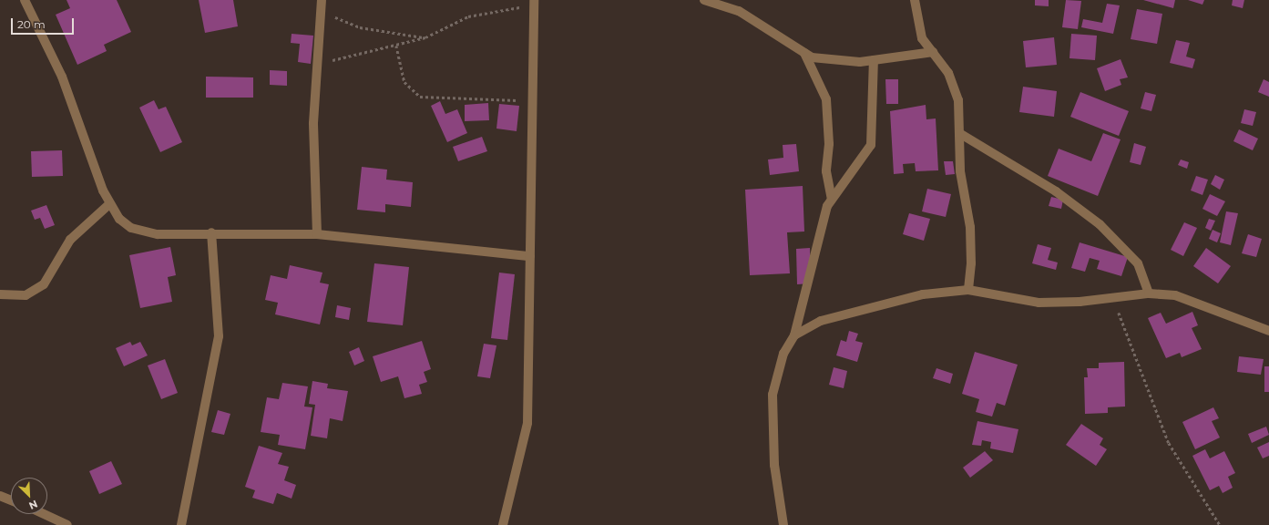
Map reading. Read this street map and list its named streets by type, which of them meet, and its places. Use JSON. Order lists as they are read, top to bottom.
{
  "scale_bar": "20 m",
  "north": "bottom right"
}
